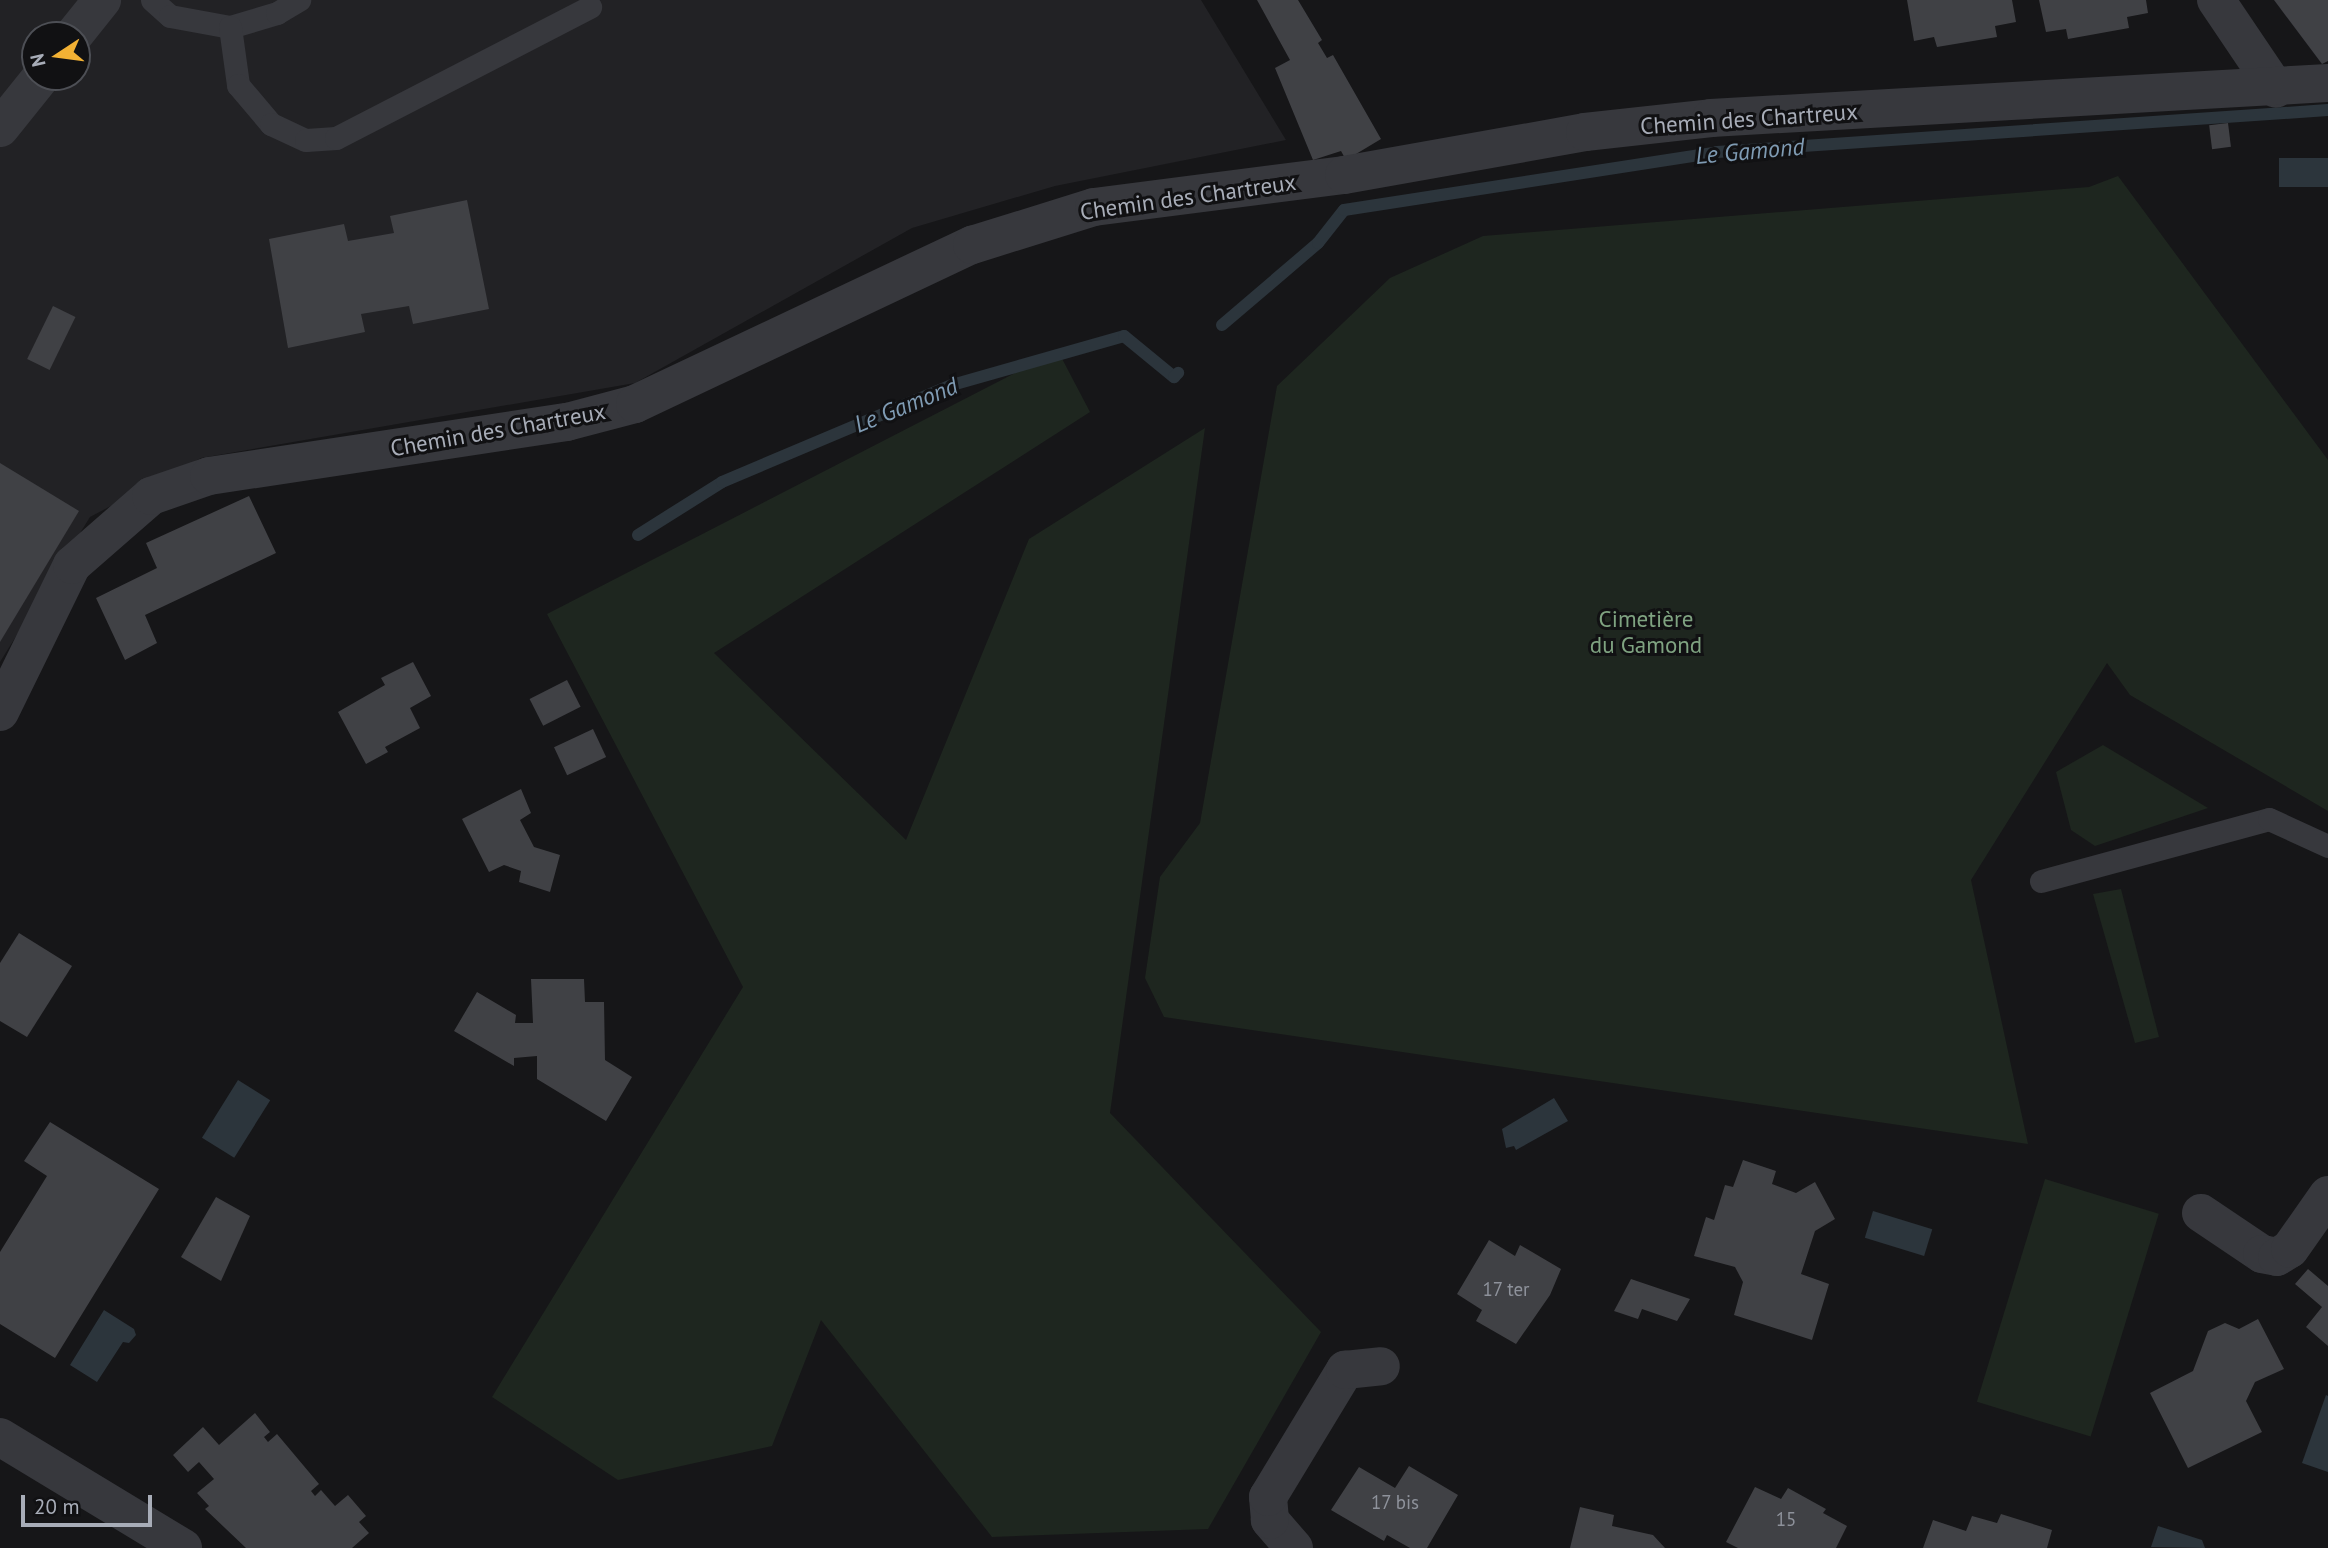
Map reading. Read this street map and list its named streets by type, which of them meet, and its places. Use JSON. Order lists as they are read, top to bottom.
{
  "streets": {
    "street": ["Chemin des Chartreux"]
  },
  "water": ["Le Gamond"],
  "parks": ["Cimetière du Gamond"],
  "house_numbers": ["17 ter", "17 bis", "15"],
  "scale_bar": "20 m",
  "north": "left"
}
